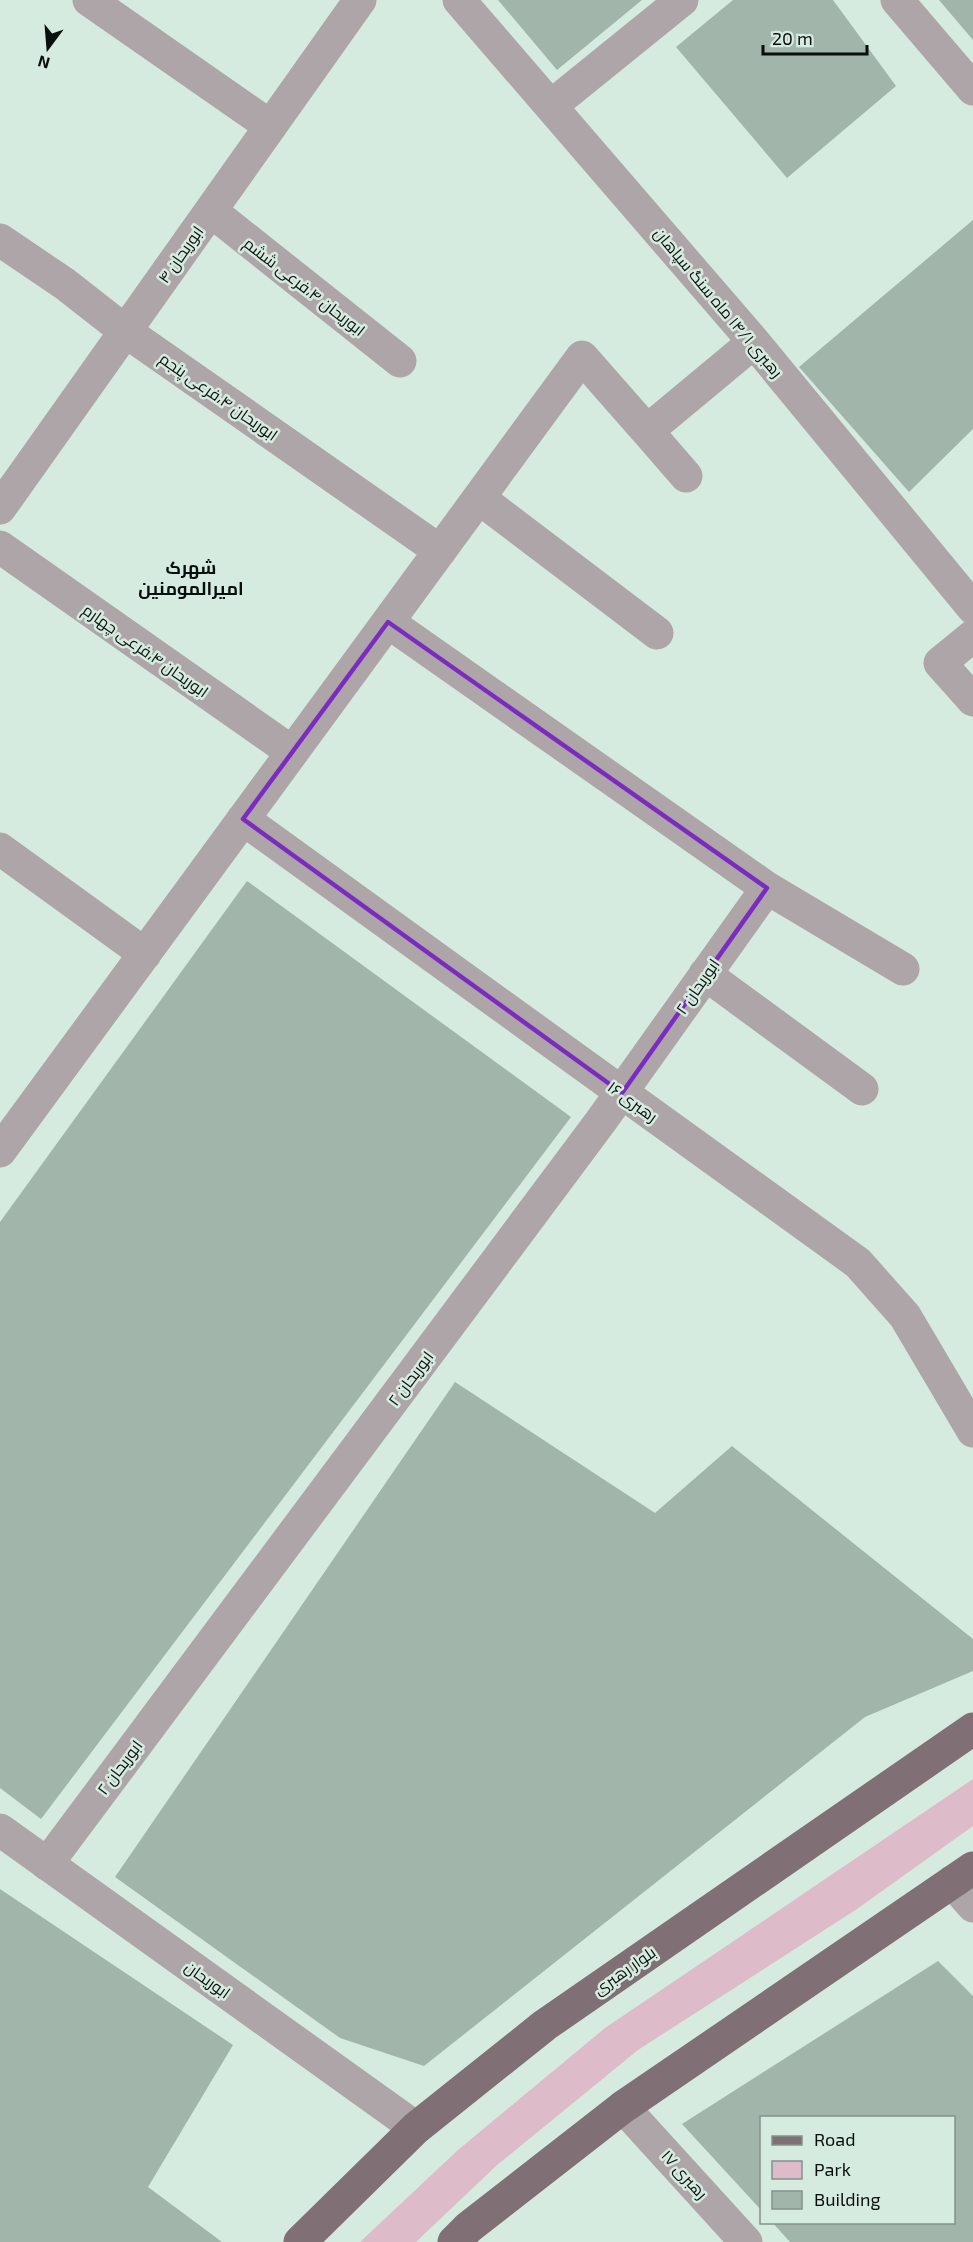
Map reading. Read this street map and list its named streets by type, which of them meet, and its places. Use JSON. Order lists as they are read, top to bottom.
{
  "streets": {
    "main road": ["بلوار رهبری"],
    "street": [
      "ابوریحان ۴",
      "ابوریحان ۴،فرعی ششم",
      "رهبری ۱۴/۱ ماه سنگ سپاهان",
      "ابوریحان ۴،فرعی پنجم",
      "ابوریحان ۴،فرعی چهارم",
      "ابوریحان ۲",
      "رهبری ۱۶",
      "ابوریحان",
      "رهبری ۱۷"
    ]
  },
  "crossings": [
    ["ابوریحان ۴", "ابوریحان ۴،فرعی ششم"],
    ["ابوریحان ۴", "ابوریحان ۴،فرعی پنجم"],
    ["ابوریحان ۲", "رهبری ۱۶"],
    ["ابوریحان ۲", "ابوریحان"],
    ["بلوار رهبری", "ابوریحان"]
  ],
  "districts": ["شهرک امیرالمومنین"],
  "legend": ["Road", "Park", "Building"],
  "scale_bar": "20 m",
  "north": "bottom"
}
